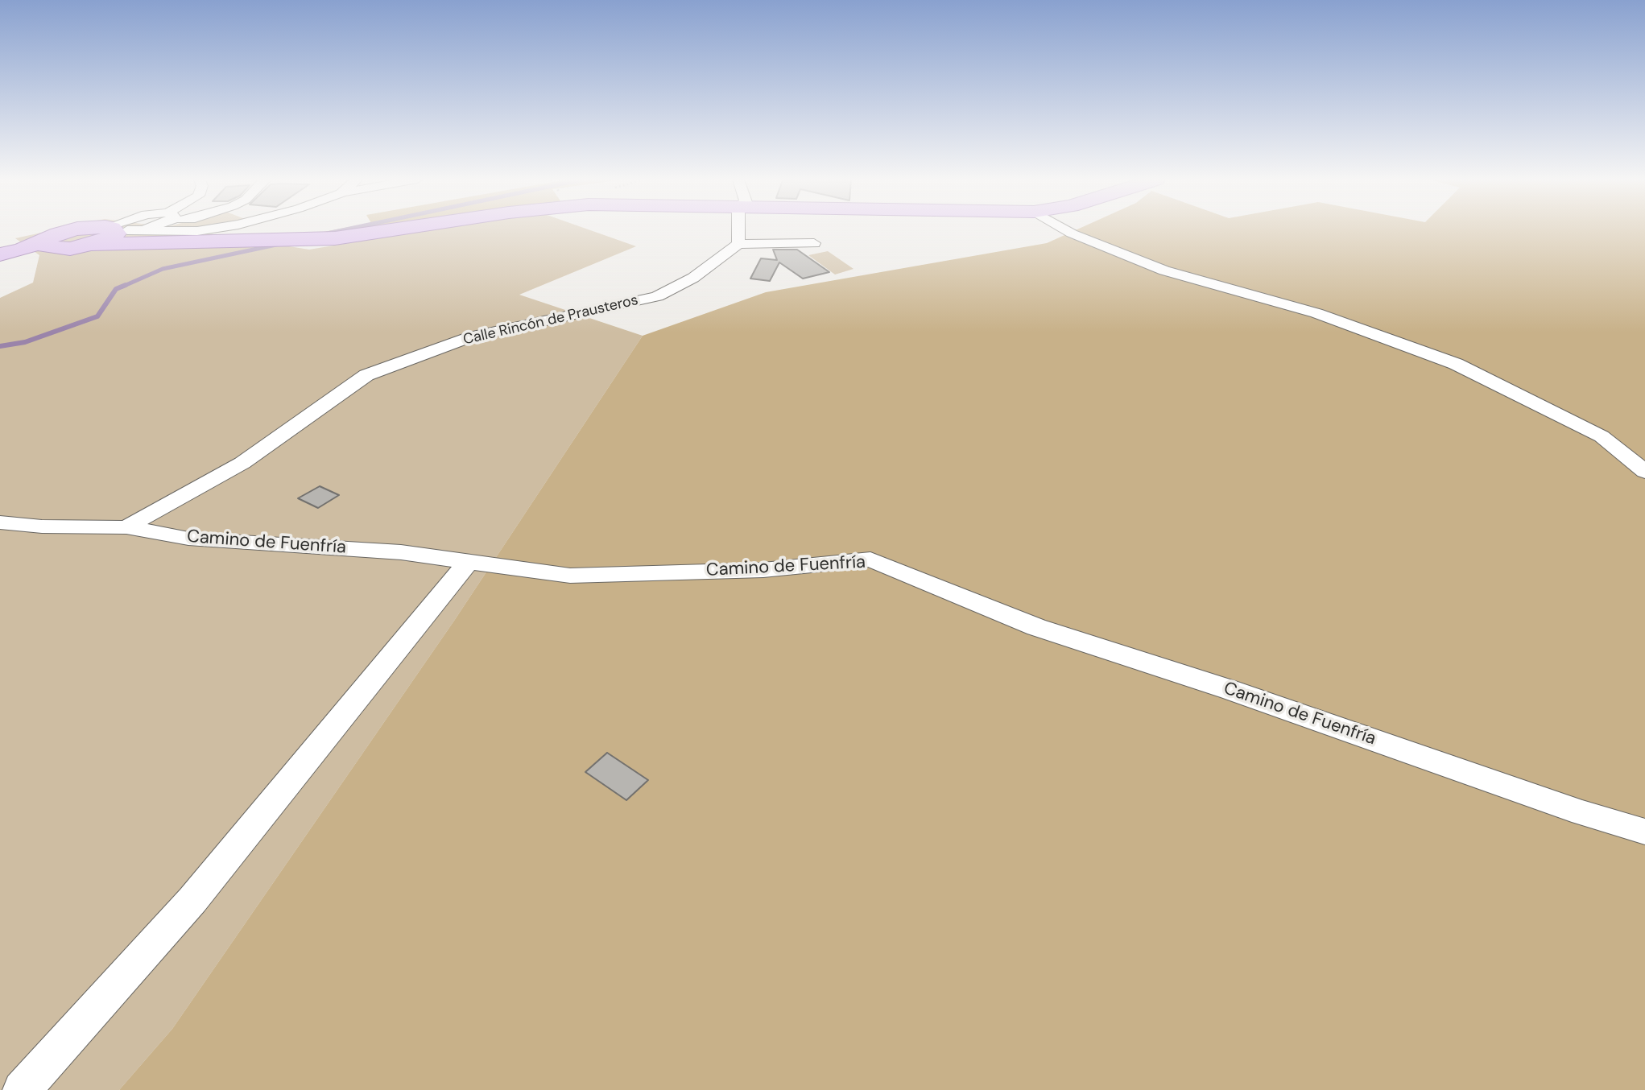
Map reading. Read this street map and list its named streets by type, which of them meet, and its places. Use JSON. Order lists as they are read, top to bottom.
{
  "streets": {
    "street": ["Calle Rincón de Prausteros", "Camino de Fuenfría"]
  },
  "crossings": [
    ["Calle Rincón de Prausteros", "Camino de Fuenfría"]
  ]
}
